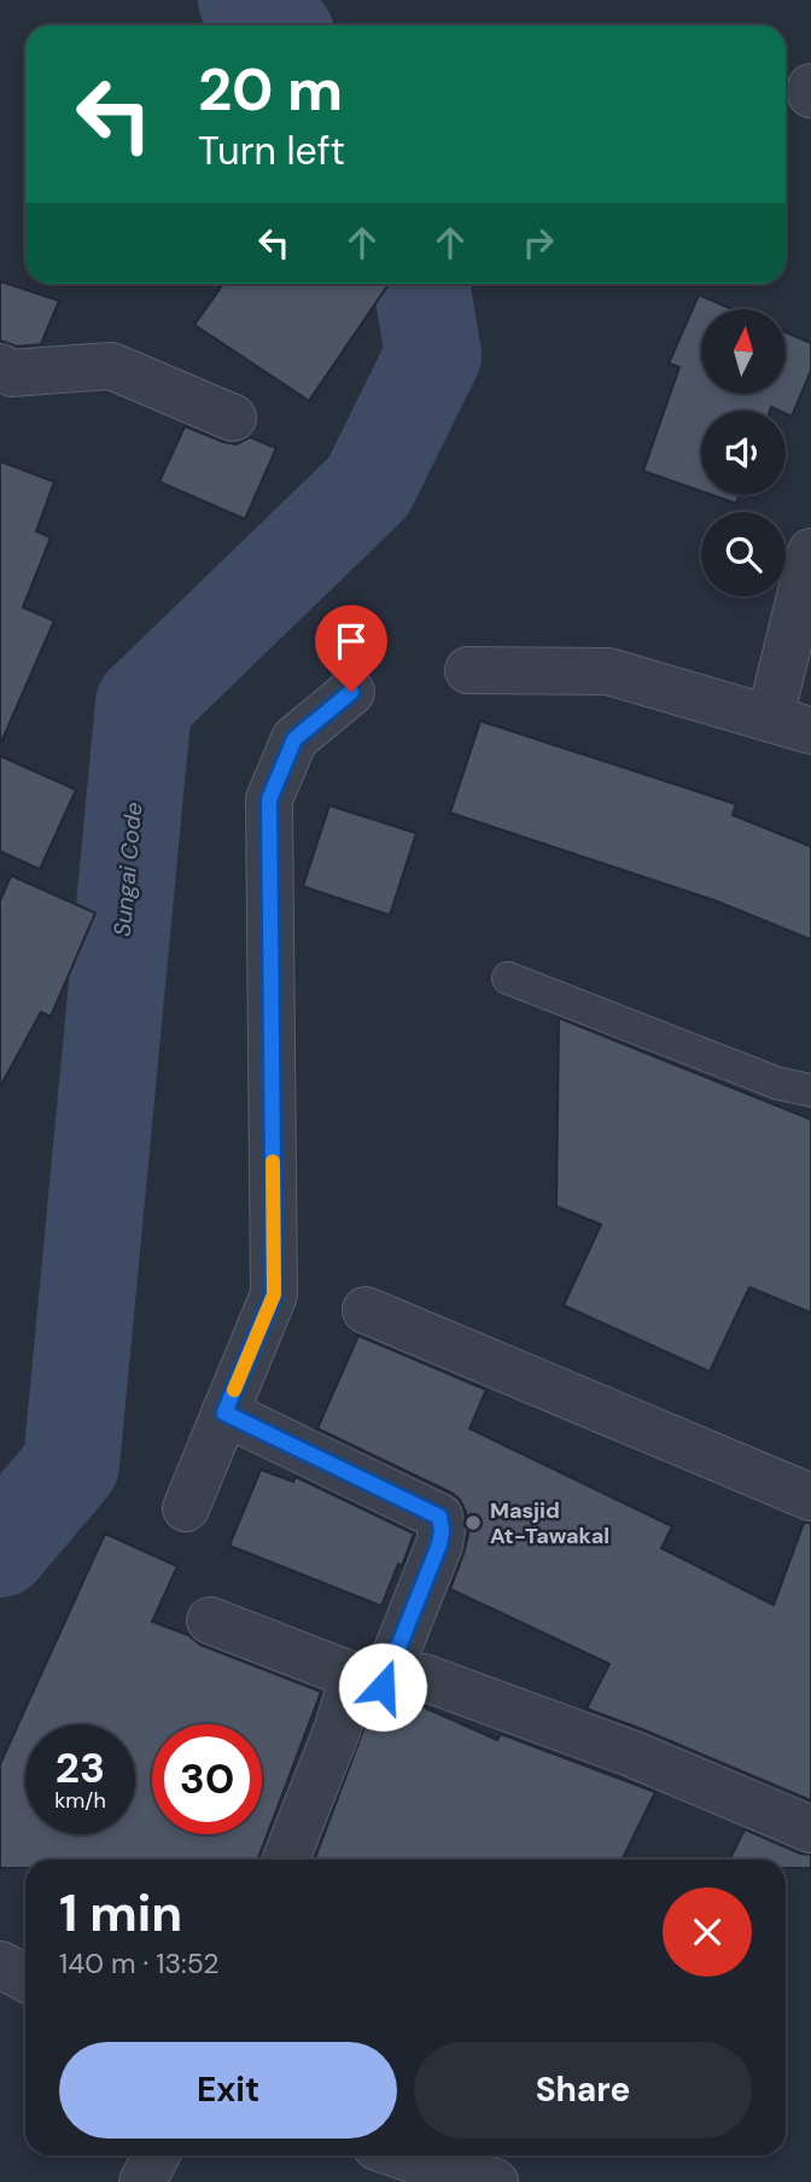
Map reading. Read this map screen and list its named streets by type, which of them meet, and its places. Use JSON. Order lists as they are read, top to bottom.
{
  "water": ["Sungai Code"],
  "places": ["Masjid At-Tawakal"],
  "north": "top",
  "page": {
    "turn": ["20 m", "Turn left"],
    "speed": "23 km/h",
    "limit": "30",
    "heading": ["1 min", "140 m · 13:52"],
    "buttons": ["Exit", "Share"]
  }
}
